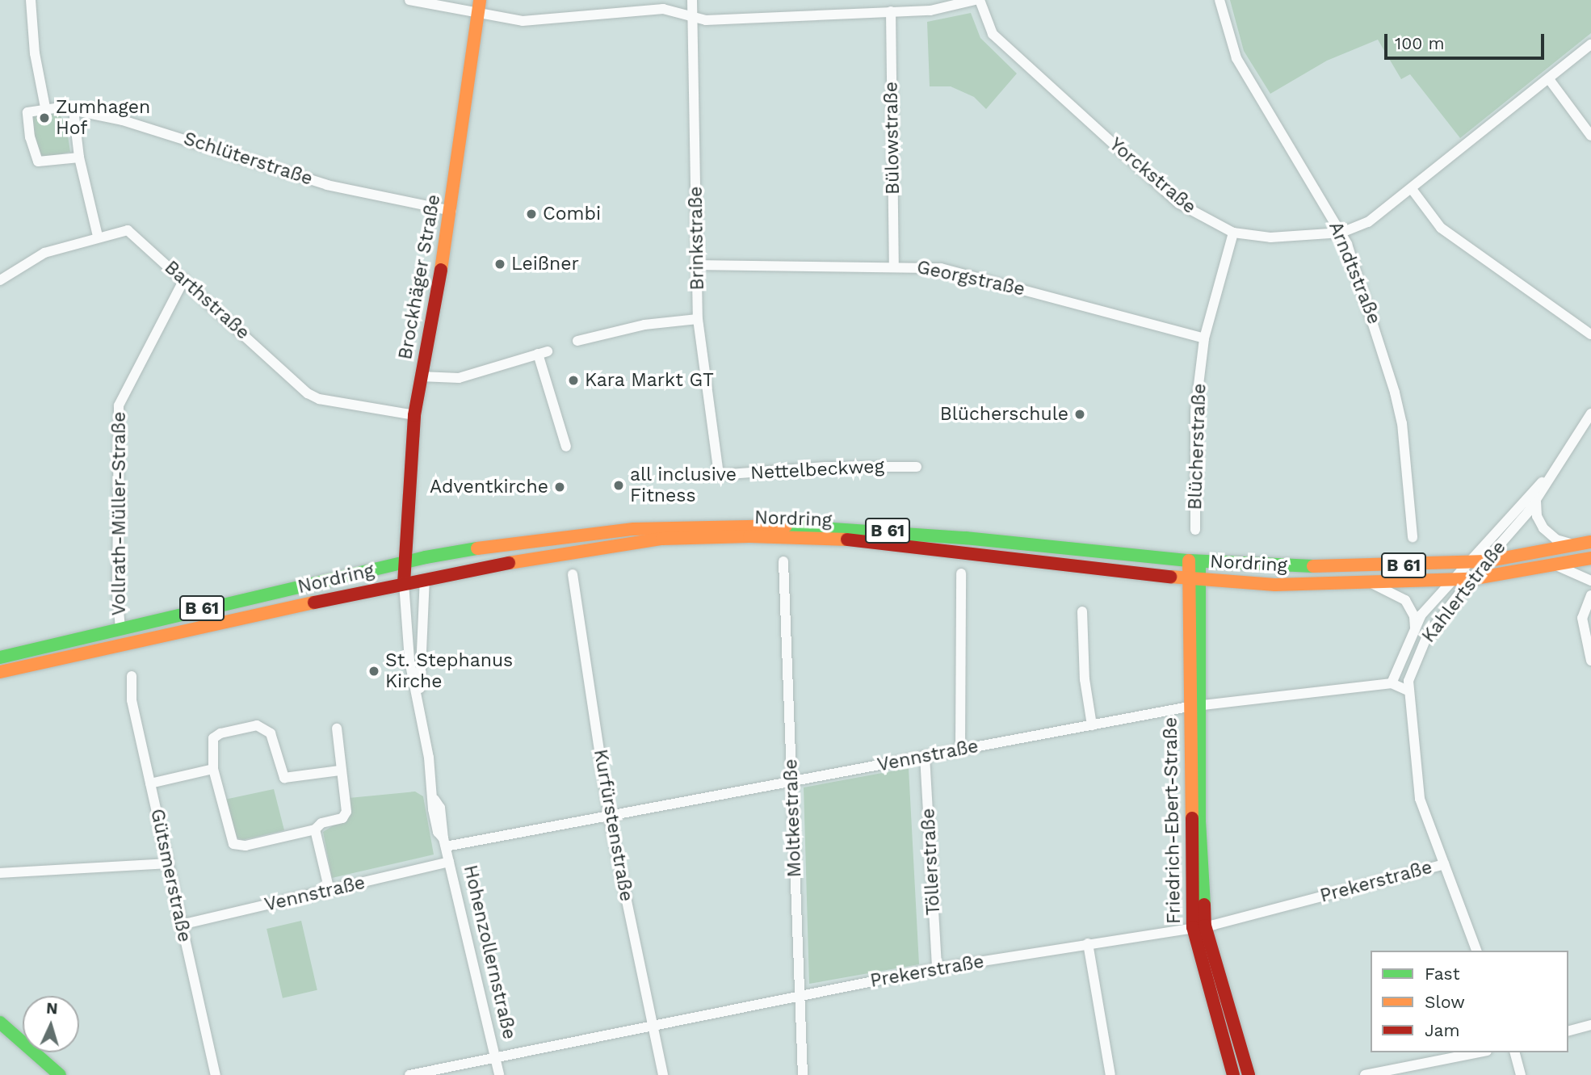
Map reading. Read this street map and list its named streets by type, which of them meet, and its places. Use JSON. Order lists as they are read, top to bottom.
{
  "streets": {
    "main road": [
      "Brockhäger Straße",
      "Nordring",
      "B 61",
      "Friedrich-Ebert-Straße",
      "Hohenzollernstraße"
    ],
    "street": [
      "Bülowstraße",
      "Schlüterstraße",
      "Yorckstraße",
      "Brinkstraße",
      "Arndtstraße",
      "Georgstraße",
      "Barthstraße",
      "Blücherstraße",
      "Nettelbeckweg",
      "Vollrath-Müller-Straße",
      "Kahlertstraße",
      "Vennstraße",
      "Moltkestraße",
      "Kurfürstenstraße",
      "Töllerstraße",
      "Gütsmerstraße",
      "Prekerstraße"
    ]
  },
  "crossings": [
    ["Bülowstraße", "Georgstraße"],
    ["Schlüterstraße", "Brockhäger Straße"],
    ["Yorckstraße", "Arndtstraße"],
    ["Yorckstraße", "Blücherstraße"],
    ["Brinkstraße", "Georgstraße"],
    ["Brinkstraße", "Nettelbeckweg"],
    ["Brockhäger Straße", "Barthstraße"],
    ["Brockhäger Straße", "Nordring"],
    ["Brockhäger Straße", "Hohenzollernstraße"],
    ["Georgstraße", "Blücherstraße"],
    ["Barthstraße", "Vollrath-Müller-Straße"],
    ["Vollrath-Müller-Straße", "Nordring"],
    ["Nordring", "B 61"],
    ["Nordring", "Kahlertstraße"],
    ["Nordring", "Friedrich-Ebert-Straße"],
    ["Nordring", "Hohenzollernstraße"],
    ["Kahlertstraße", "Vennstraße"],
    ["Kahlertstraße", "Prekerstraße"],
    ["Vennstraße", "Moltkestraße"],
    ["Vennstraße", "Friedrich-Ebert-Straße"],
    ["Vennstraße", "Kurfürstenstraße"],
    ["Vennstraße", "Töllerstraße"],
    ["Vennstraße", "Gütsmerstraße"],
    ["Vennstraße", "Hohenzollernstraße"],
    ["Moltkestraße", "Prekerstraße"],
    ["Friedrich-Ebert-Straße", "Prekerstraße"],
    ["Kurfürstenstraße", "Prekerstraße"],
    ["Töllerstraße", "Prekerstraße"],
    ["Prekerstraße", "Hohenzollernstraße"]
  ],
  "places": [
    "Zumhagen Hof",
    "Combi",
    "Leißner",
    "Kara Markt GT",
    "Blücherschule",
    "all inclusive Fitness",
    "Adventkirche",
    "St. Stephanus Kirche"
  ],
  "legend": ["Fast", "Slow", "Jam"],
  "scale_bar": "100 m",
  "north": "top"
}
